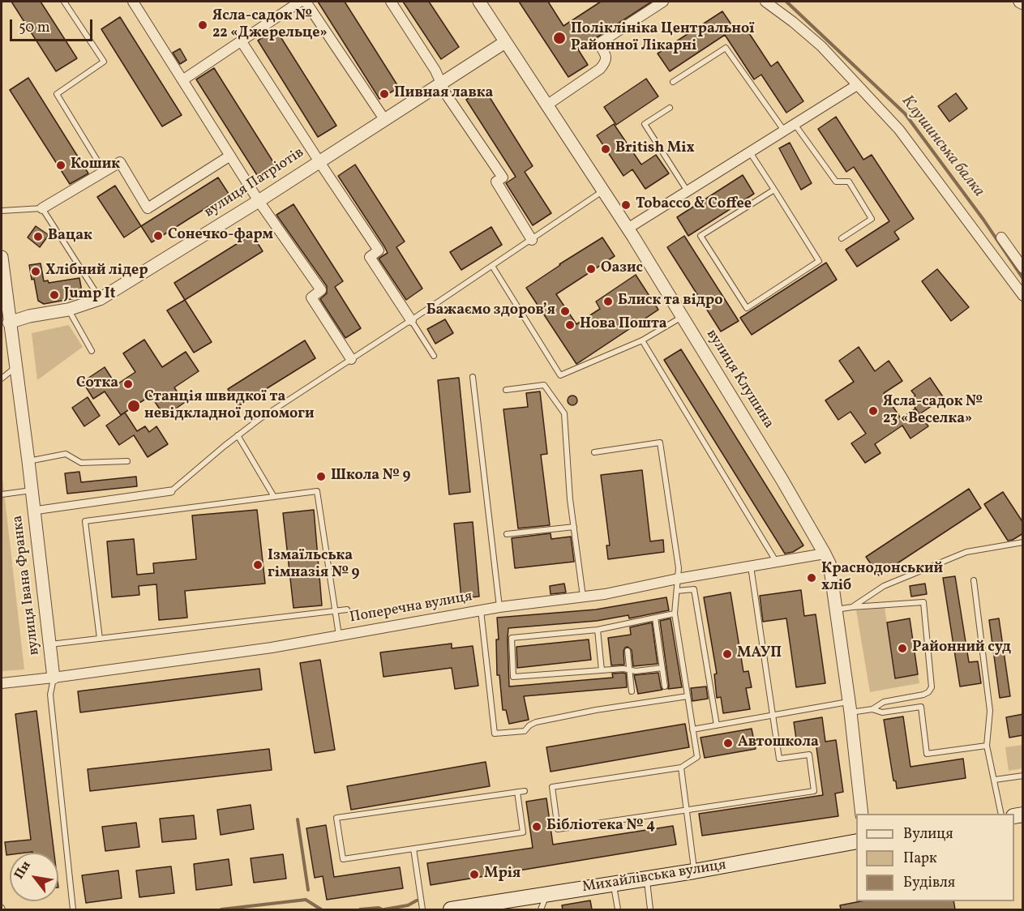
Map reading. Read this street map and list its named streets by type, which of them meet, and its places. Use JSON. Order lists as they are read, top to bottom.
{
  "streets": {
    "main road": ["Михайлівська вулиця"],
    "street": [
      "вулиця Патріотів",
      "вулиця Клушина",
      "вулиця Івана Франка",
      "Поперечна вулиця"
    ]
  },
  "crossings": [
    ["вулиця Патріотів", "вулиця Клушина"],
    ["вулиця Патріотів", "вулиця Івана Франка"],
    ["вулиця Клушина", "Поперечна вулиця"],
    ["вулиця Івана Франка", "Поперечна вулиця"]
  ],
  "water": ["Клушинська балка"],
  "places": [
    "Ясла-садок № 22 «Джерельце»",
    "Поліклініка Центральної Районної Лікарні",
    "Пивная лавка",
    "British Mix",
    "Кошик",
    "Tobacco & Coffee",
    "Сонечко-фарм",
    "Вацак",
    "Оазис",
    "Хлібний лідер",
    "Jump It",
    "Блиск та відро",
    "Бажаємо здоровʼя",
    "Нова Пошта",
    "Сотка",
    "Станція швидкої та невідкладної допомоги",
    "Ясла-садок № 23 «Веселка»",
    "Школа № 9",
    "Ізмаїльська гімназія № 9",
    "Краснодонський хліб",
    "Районний суд",
    "МАУП",
    "Автошкола",
    "Бібліотека № 4",
    "Мрія"
  ],
  "legend": ["Вулиця", "Парк", "Будівля"],
  "scale_bar": "50 m",
  "north": "top left"
}
